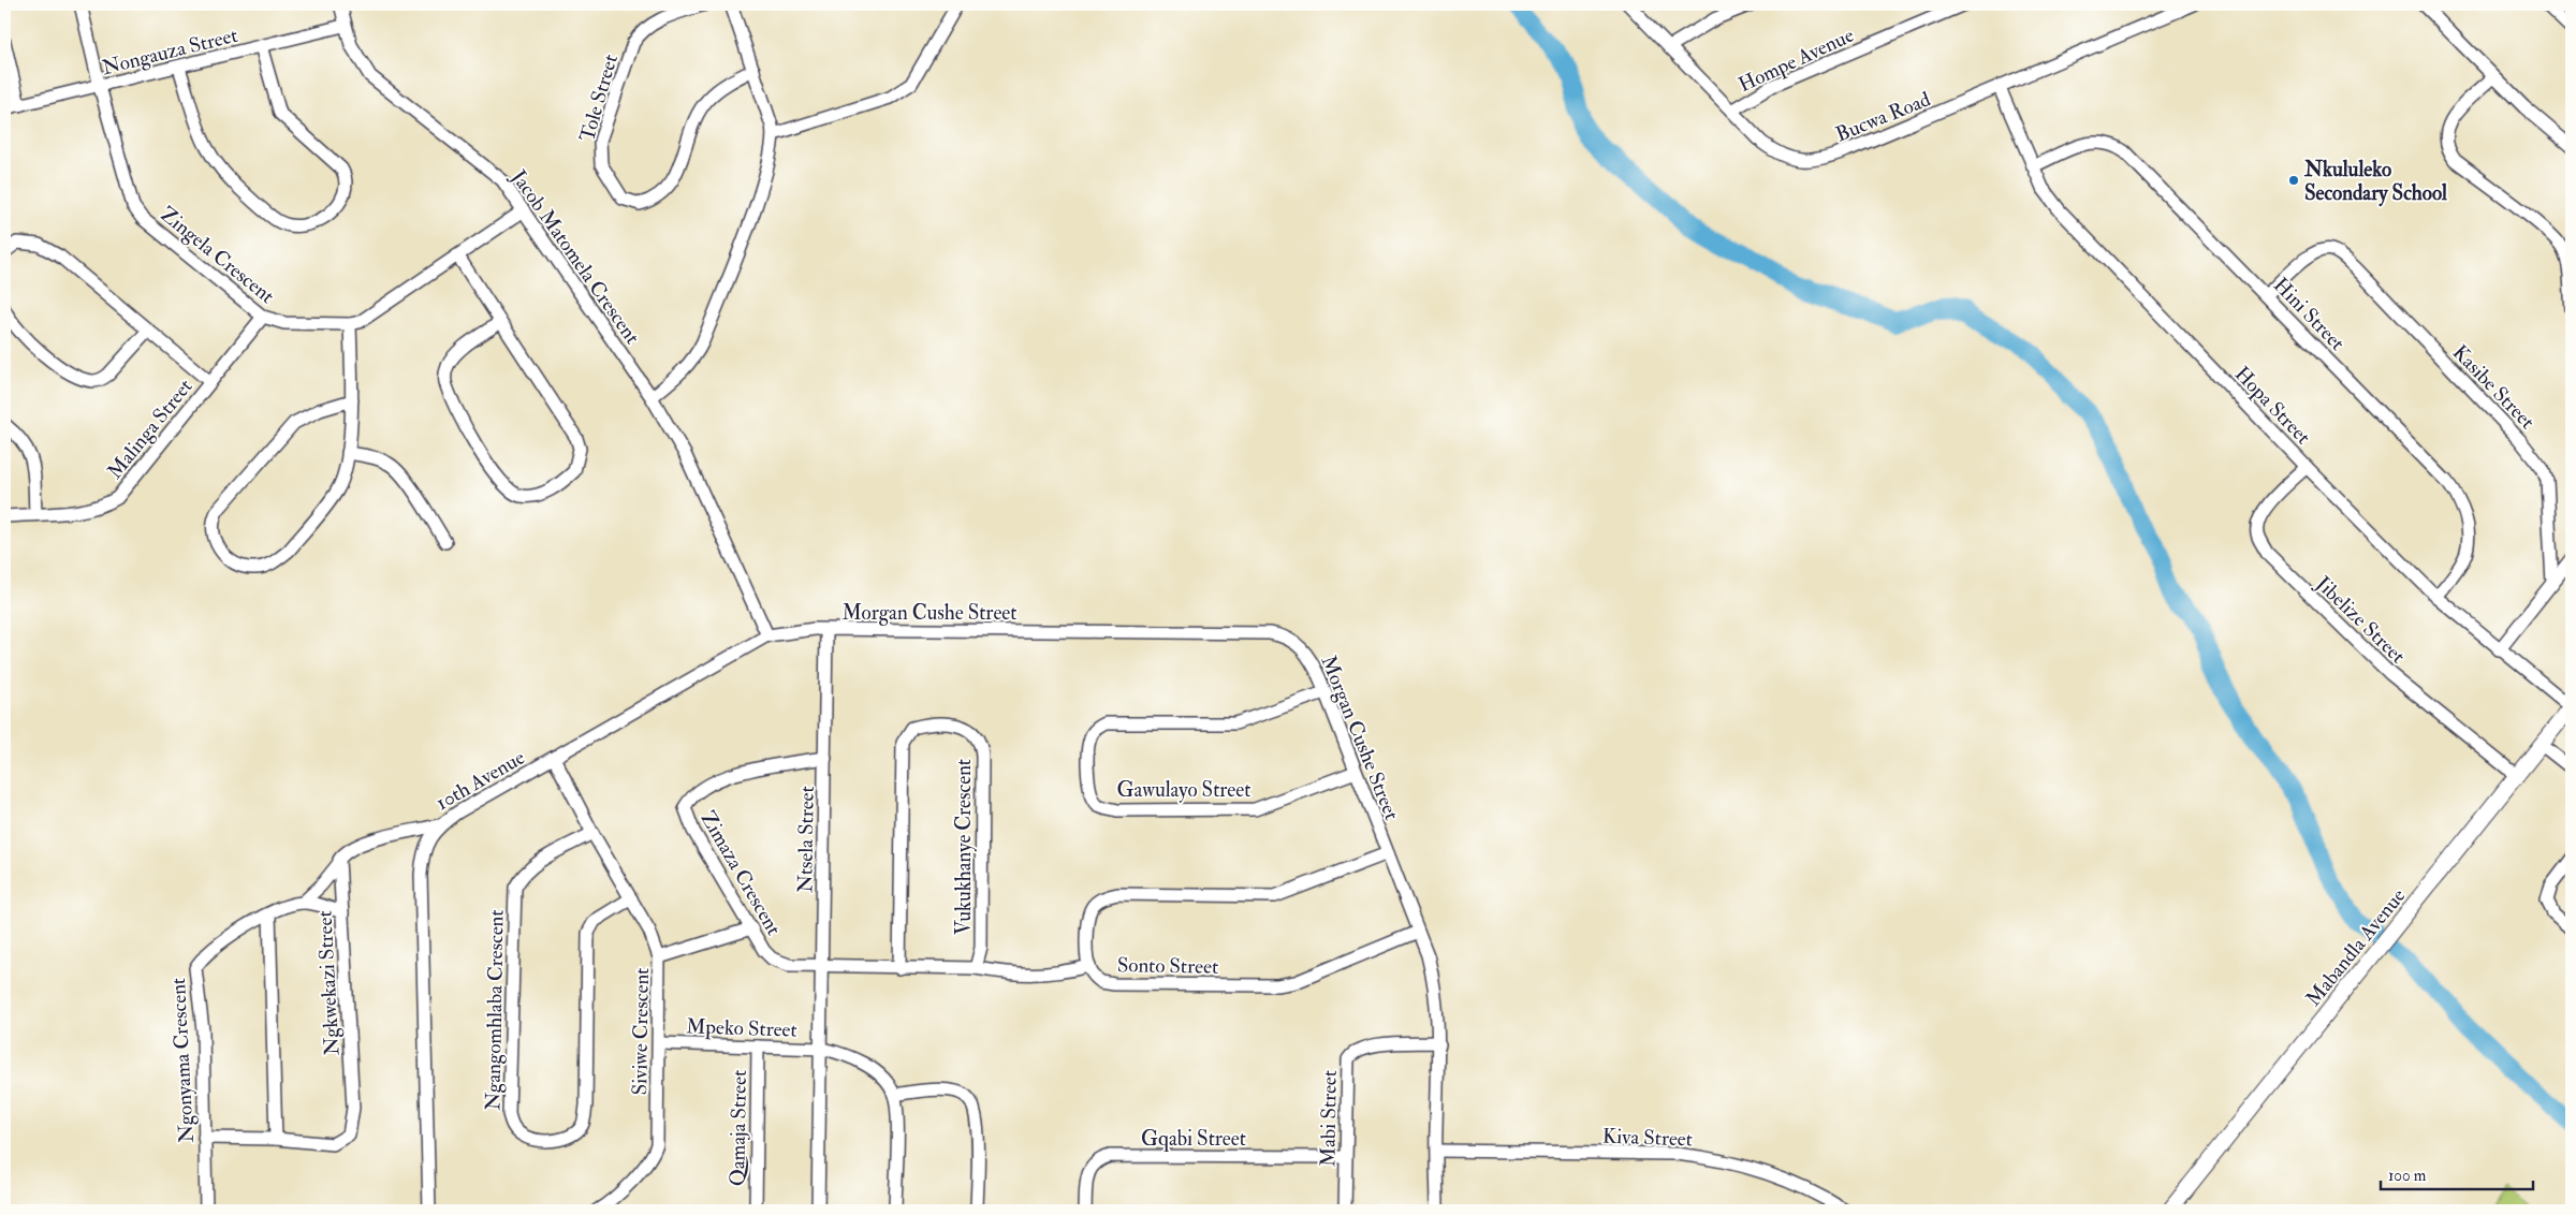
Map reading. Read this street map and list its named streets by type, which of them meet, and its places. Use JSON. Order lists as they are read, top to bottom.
{
  "streets": {
    "street": [
      "Nongauza Street",
      "Hompe Avenue",
      "Tole Street",
      "Bucwa Road",
      "Zingela Crescent",
      "Jacob Matomela Crescent",
      "Hini Street",
      "Kasibe Street",
      "Hopa Street",
      "Malinga Street",
      "Morgan Cushe Street",
      "Jibelize Street",
      "10th Avenue",
      "Gawulayo Street",
      "Ntsela Street",
      "Vukukhanye Crescent",
      "Zimaza Crescent",
      "Mabandla Avenue",
      "Sonto Street",
      "Ngkwekazi Street",
      "Ngangomhlaba Crescent",
      "Mpeko Street",
      "Siviwe Crescent",
      "Ngonyama Crescent",
      "Mabi Street",
      "Qamaja Street",
      "Kiva Street",
      "Gqabi Street"
    ]
  },
  "crossings": [
    ["Nongauza Street", "Zingela Crescent"],
    ["Nongauza Street", "Jacob Matomela Crescent"],
    ["Hompe Avenue", "Bucwa Road"],
    ["Bucwa Road", "Hopa Street"],
    ["Zingela Crescent", "Jacob Matomela Crescent"],
    ["Zingela Crescent", "Malinga Street"],
    ["Jacob Matomela Crescent", "Morgan Cushe Street"],
    ["Jacob Matomela Crescent", "10th Avenue"],
    ["Hini Street", "Kasibe Street"],
    ["Hini Street", "Hopa Street"],
    ["Hopa Street", "Jibelize Street"],
    ["Hopa Street", "Mabandla Avenue"],
    ["Morgan Cushe Street", "10th Avenue"],
    ["Morgan Cushe Street", "Gawulayo Street"],
    ["Morgan Cushe Street", "Ntsela Street"],
    ["Morgan Cushe Street", "Sonto Street"],
    ["Morgan Cushe Street", "Mabi Street"],
    ["Morgan Cushe Street", "Kiva Street"],
    ["Jibelize Street", "Mabandla Avenue"],
    ["10th Avenue", "Siviwe Crescent"],
    ["Ntsela Street", "Zimaza Crescent"],
    ["Ntsela Street", "Mpeko Street"],
    ["Ngkwekazi Street", "Ngonyama Crescent"],
    ["Ngangomhlaba Crescent", "Siviwe Crescent"],
    ["Mpeko Street", "Siviwe Crescent"],
    ["Mpeko Street", "Qamaja Street"],
    ["Mabi Street", "Gqabi Street"]
  ],
  "places": ["Nkululeko Secondary School"],
  "scale_bar": "100 m"
}
